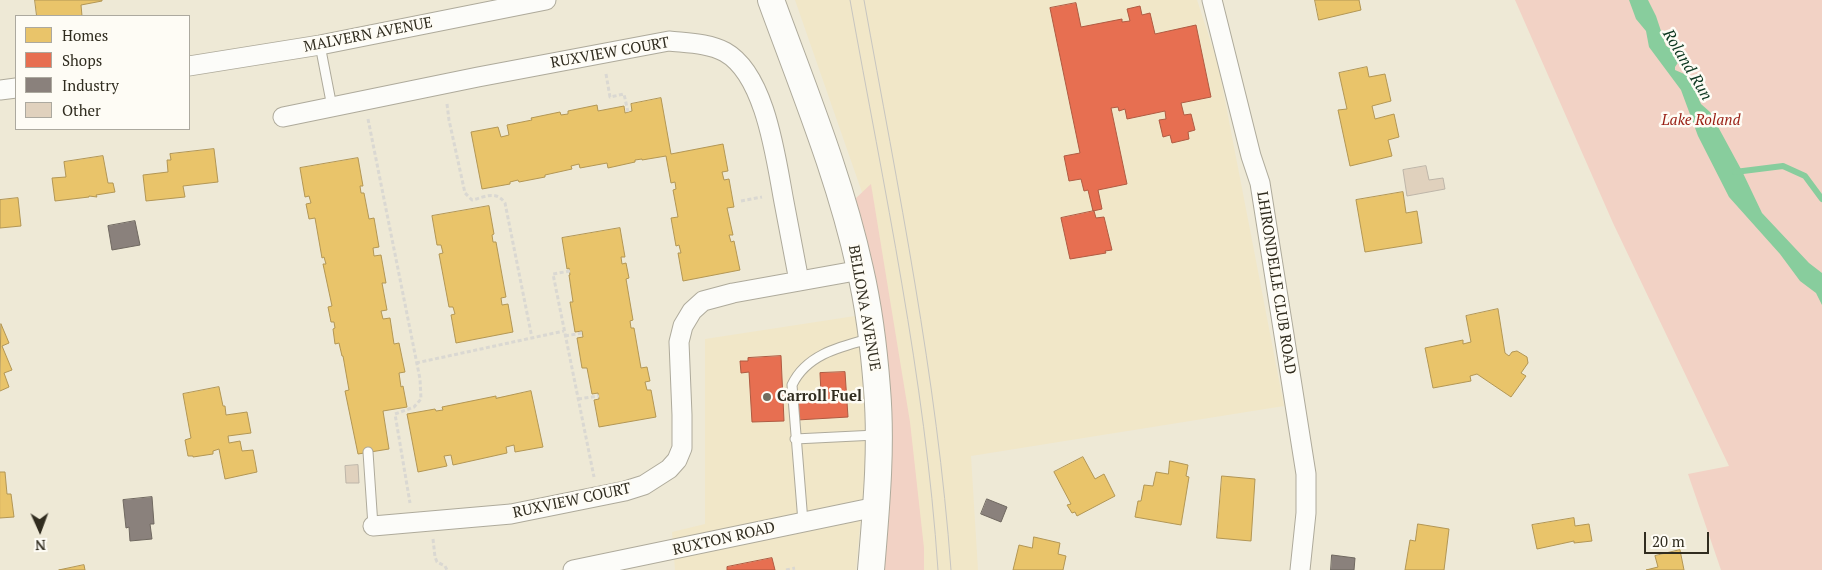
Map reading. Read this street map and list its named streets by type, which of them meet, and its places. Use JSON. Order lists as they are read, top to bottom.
{
  "streets": {
    "main road": ["BELLONA AVENUE"],
    "street": [
      "MALVERN AVENUE",
      "RUXVIEW COURT",
      "LHIRONDELLE CLUB ROAD",
      "RUXTON ROAD"
    ]
  },
  "crossings": [
    ["RUXVIEW COURT", "BELLONA AVENUE"],
    ["BELLONA AVENUE", "RUXTON ROAD"]
  ],
  "water": ["Roland Run"],
  "parks": ["Lake Roland"],
  "places": ["Carroll Fuel"],
  "legend": [
    "Homes",
    "Shops",
    "Industry",
    "Other"
  ],
  "scale_bar": "20 m",
  "north": "bottom"
}
